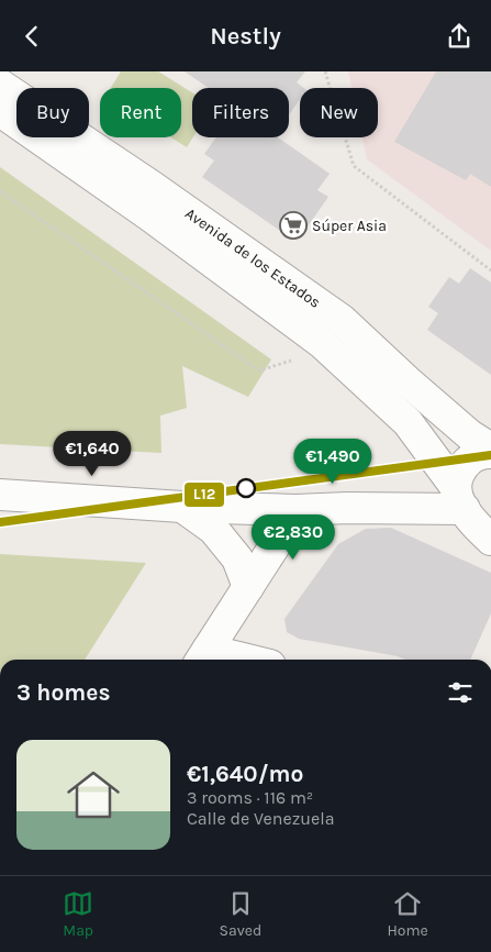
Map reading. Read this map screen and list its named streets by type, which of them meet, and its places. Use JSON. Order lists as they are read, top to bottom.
{
  "streets": {
    "street": ["Avenida de los Estados"]
  },
  "places": {
    "supermarket": ["Súper Asia"]
  },
  "lines": ["transit line L12"],
  "page": {
    "header": "Nestly",
    "chip": [
      "Buy",
      "Rent",
      "Filters",
      "New"
    ],
    "price": ["€1,640", "€1,490", "€2,830"],
    "heading": "3 homes",
    "list": [
      {
        "name": "€1,640/mo",
        "note": "3 rooms · 116 m² · Calle de Venezuela"
      }
    ],
    "tabs": ["Map", "Saved", "Home"]
  }
}
